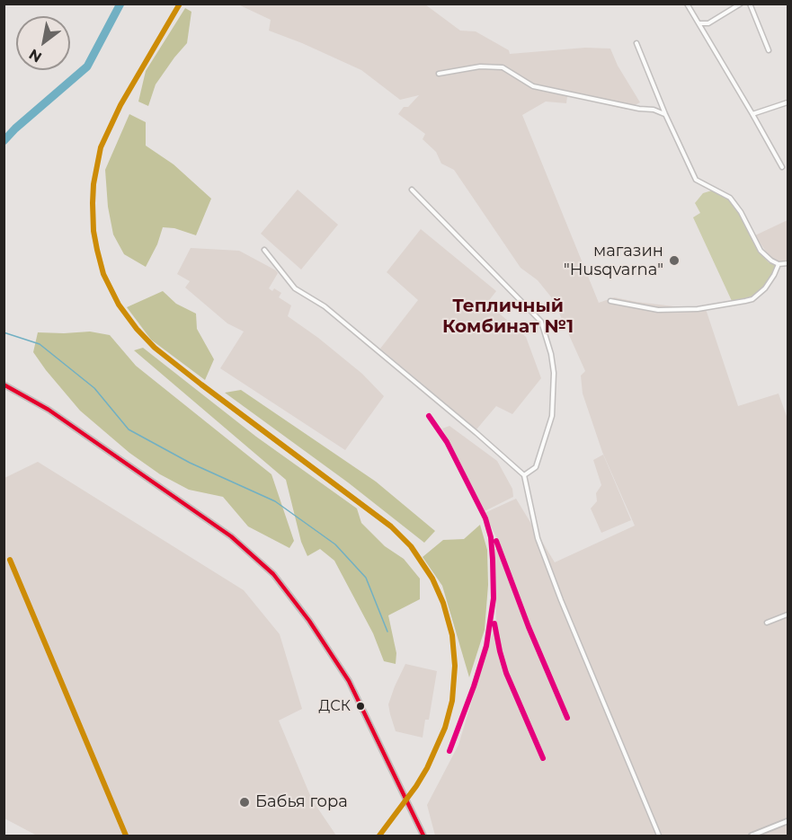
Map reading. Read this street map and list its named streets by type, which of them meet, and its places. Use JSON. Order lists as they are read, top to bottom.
{
  "districts": ["Тепличный Комбинат №1"],
  "places": ["магазин \"Husqvarna\"", "ДСК", "Бабья гора"],
  "north": "bottom left"
}
